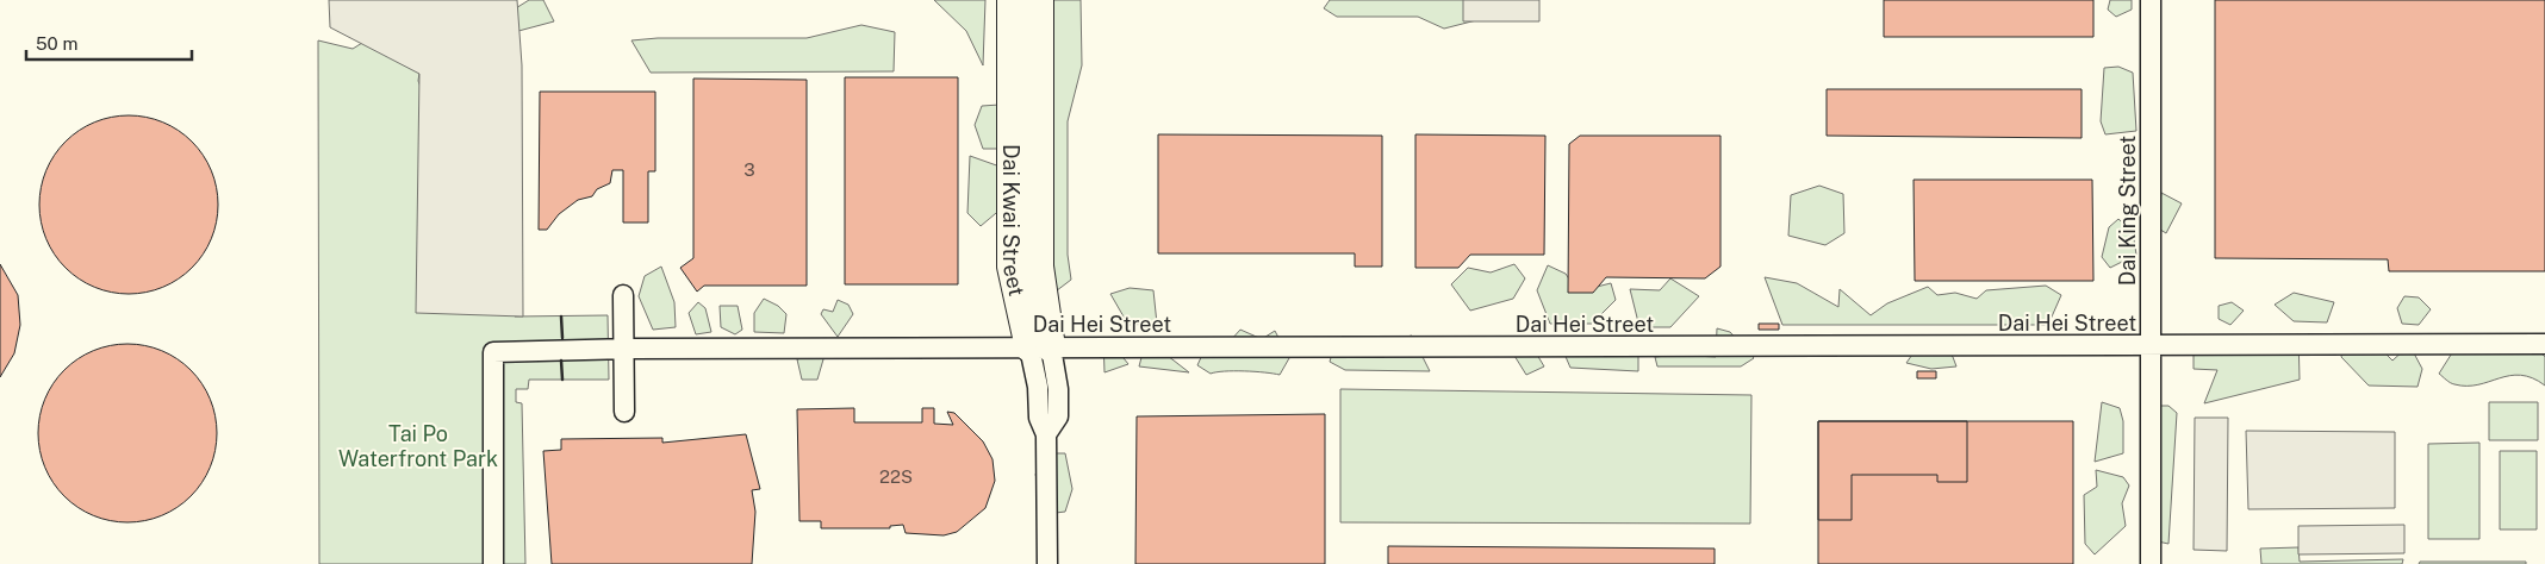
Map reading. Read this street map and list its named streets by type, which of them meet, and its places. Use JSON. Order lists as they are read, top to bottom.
{
  "streets": {
    "street": ["Dai King Street", "Dai Kwai Street", "Dai Hei Street"]
  },
  "crossings": [
    ["Dai King Street", "Dai Hei Street"],
    ["Dai Kwai Street", "Dai Hei Street"]
  ],
  "parks": ["Tai Po Waterfront Park"],
  "house_numbers": ["3", "22S"],
  "scale_bar": "50 m"
}
